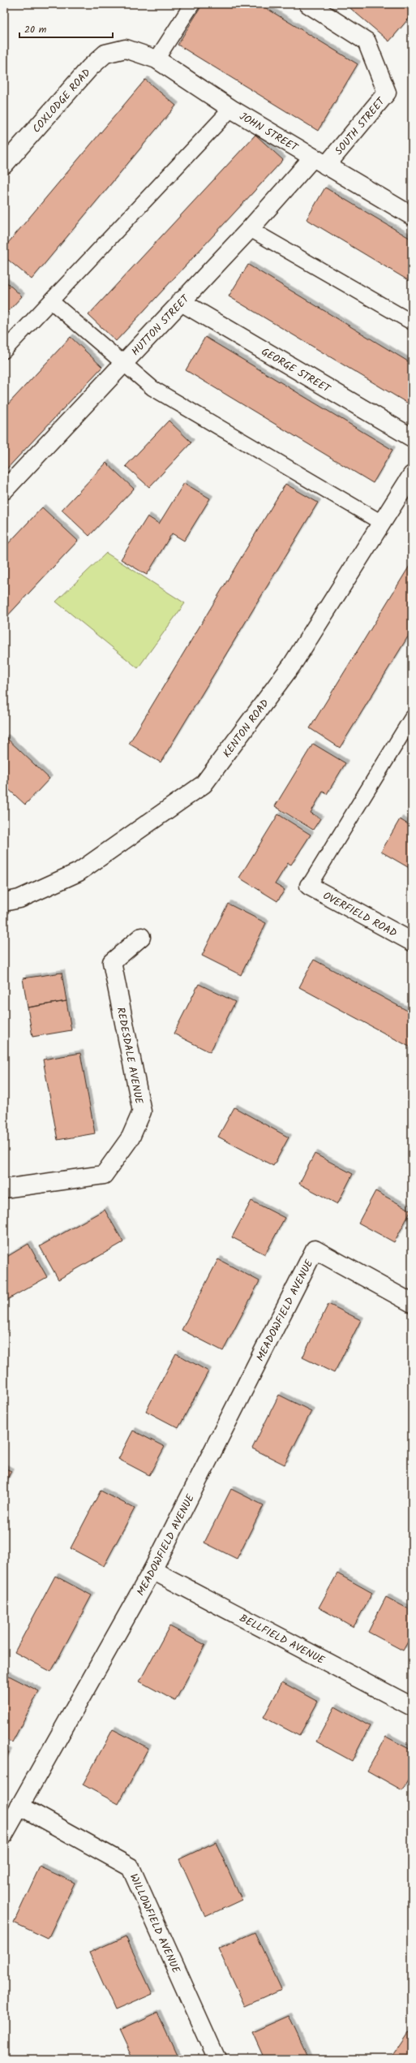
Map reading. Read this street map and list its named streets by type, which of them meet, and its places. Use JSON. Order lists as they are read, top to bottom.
{
  "streets": {
    "street": [
      "COXLODGE ROAD",
      "SOUTH STREET",
      "JOHN STREET",
      "HUTTON STREET",
      "GEORGE STREET",
      "KENTON ROAD",
      "OVERFIELD ROAD",
      "REDESDALE AVENUE",
      "MEADOWFIELD AVENUE",
      "BELLFIELD AVENUE",
      "WILLOWFIELD AVENUE"
    ]
  },
  "crossings": [
    ["COXLODGE ROAD", "JOHN STREET"],
    ["SOUTH STREET", "JOHN STREET"],
    ["SOUTH STREET", "HUTTON STREET"],
    ["JOHN STREET", "HUTTON STREET"],
    ["HUTTON STREET", "GEORGE STREET"],
    ["MEADOWFIELD AVENUE", "BELLFIELD AVENUE"],
    ["MEADOWFIELD AVENUE", "WILLOWFIELD AVENUE"]
  ],
  "scale_bar": "20 m"
}
